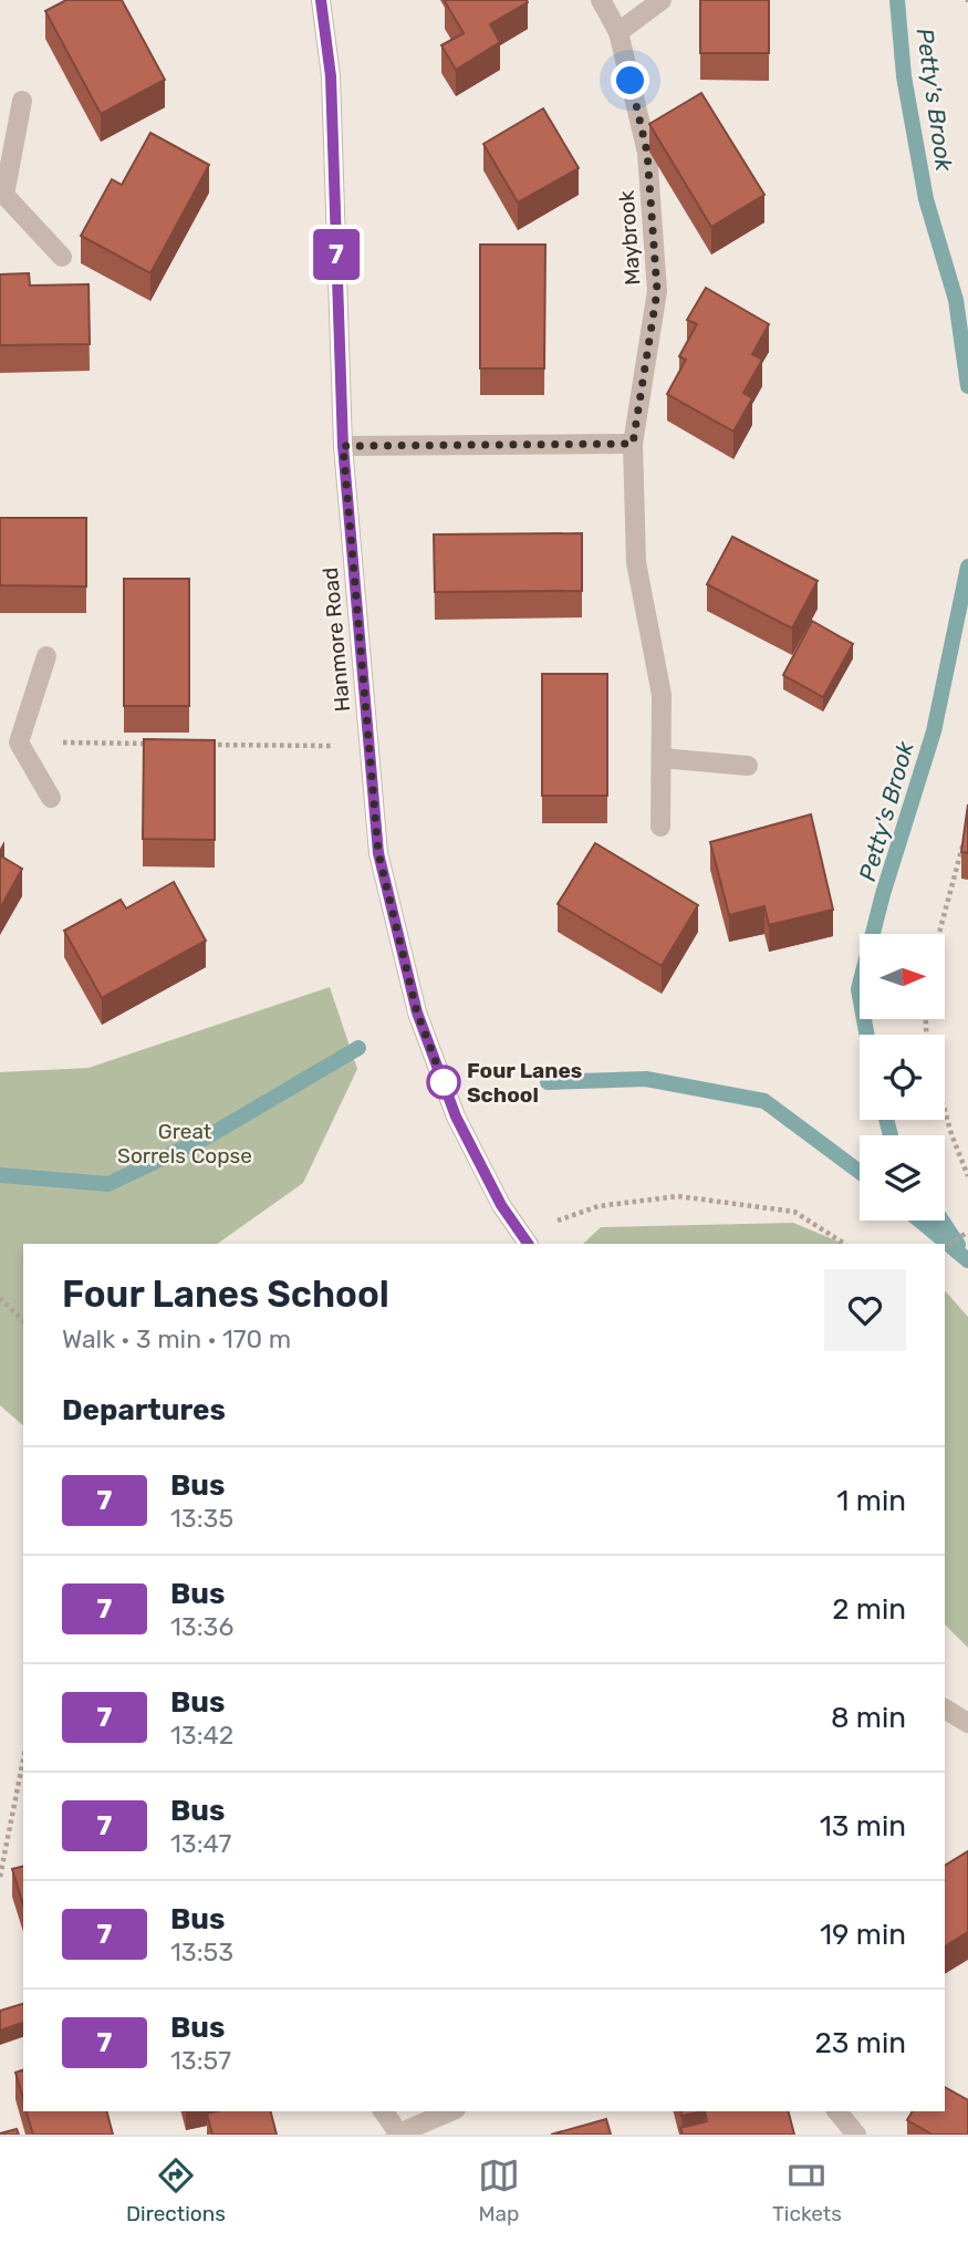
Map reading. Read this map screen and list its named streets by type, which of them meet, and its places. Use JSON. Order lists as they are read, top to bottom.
{
  "streets": {
    "street": ["Maybrook", "Hanmore Road"]
  },
  "water": ["Petty's Brook"],
  "parks": ["Great Sorrels Copse"],
  "places": ["Four Lanes School"],
  "lines": ["bus line 7"],
  "north": "right",
  "page": {
    "on_map": "7",
    "heading": [
      ["Four Lanes School", "Walk · 3 min · 170 m"],
      "Departures"
    ],
    "list": [
      {
        "mark": "7",
        "name": "Bus",
        "note": "13:35",
        "value": "1 min"
      },
      {
        "mark": "7",
        "name": "Bus",
        "note": "13:36",
        "value": "2 min"
      },
      {
        "mark": "7",
        "name": "Bus",
        "note": "13:42",
        "value": "8 min"
      },
      {
        "mark": "7",
        "name": "Bus",
        "note": "13:47",
        "value": "13 min"
      },
      {
        "mark": "7",
        "name": "Bus",
        "note": "13:53",
        "value": "19 min"
      },
      {
        "mark": "7",
        "name": "Bus",
        "note": "13:57",
        "value": "23 min"
      }
    ],
    "tabs": ["Directions", "Map", "Tickets"]
  }
}
